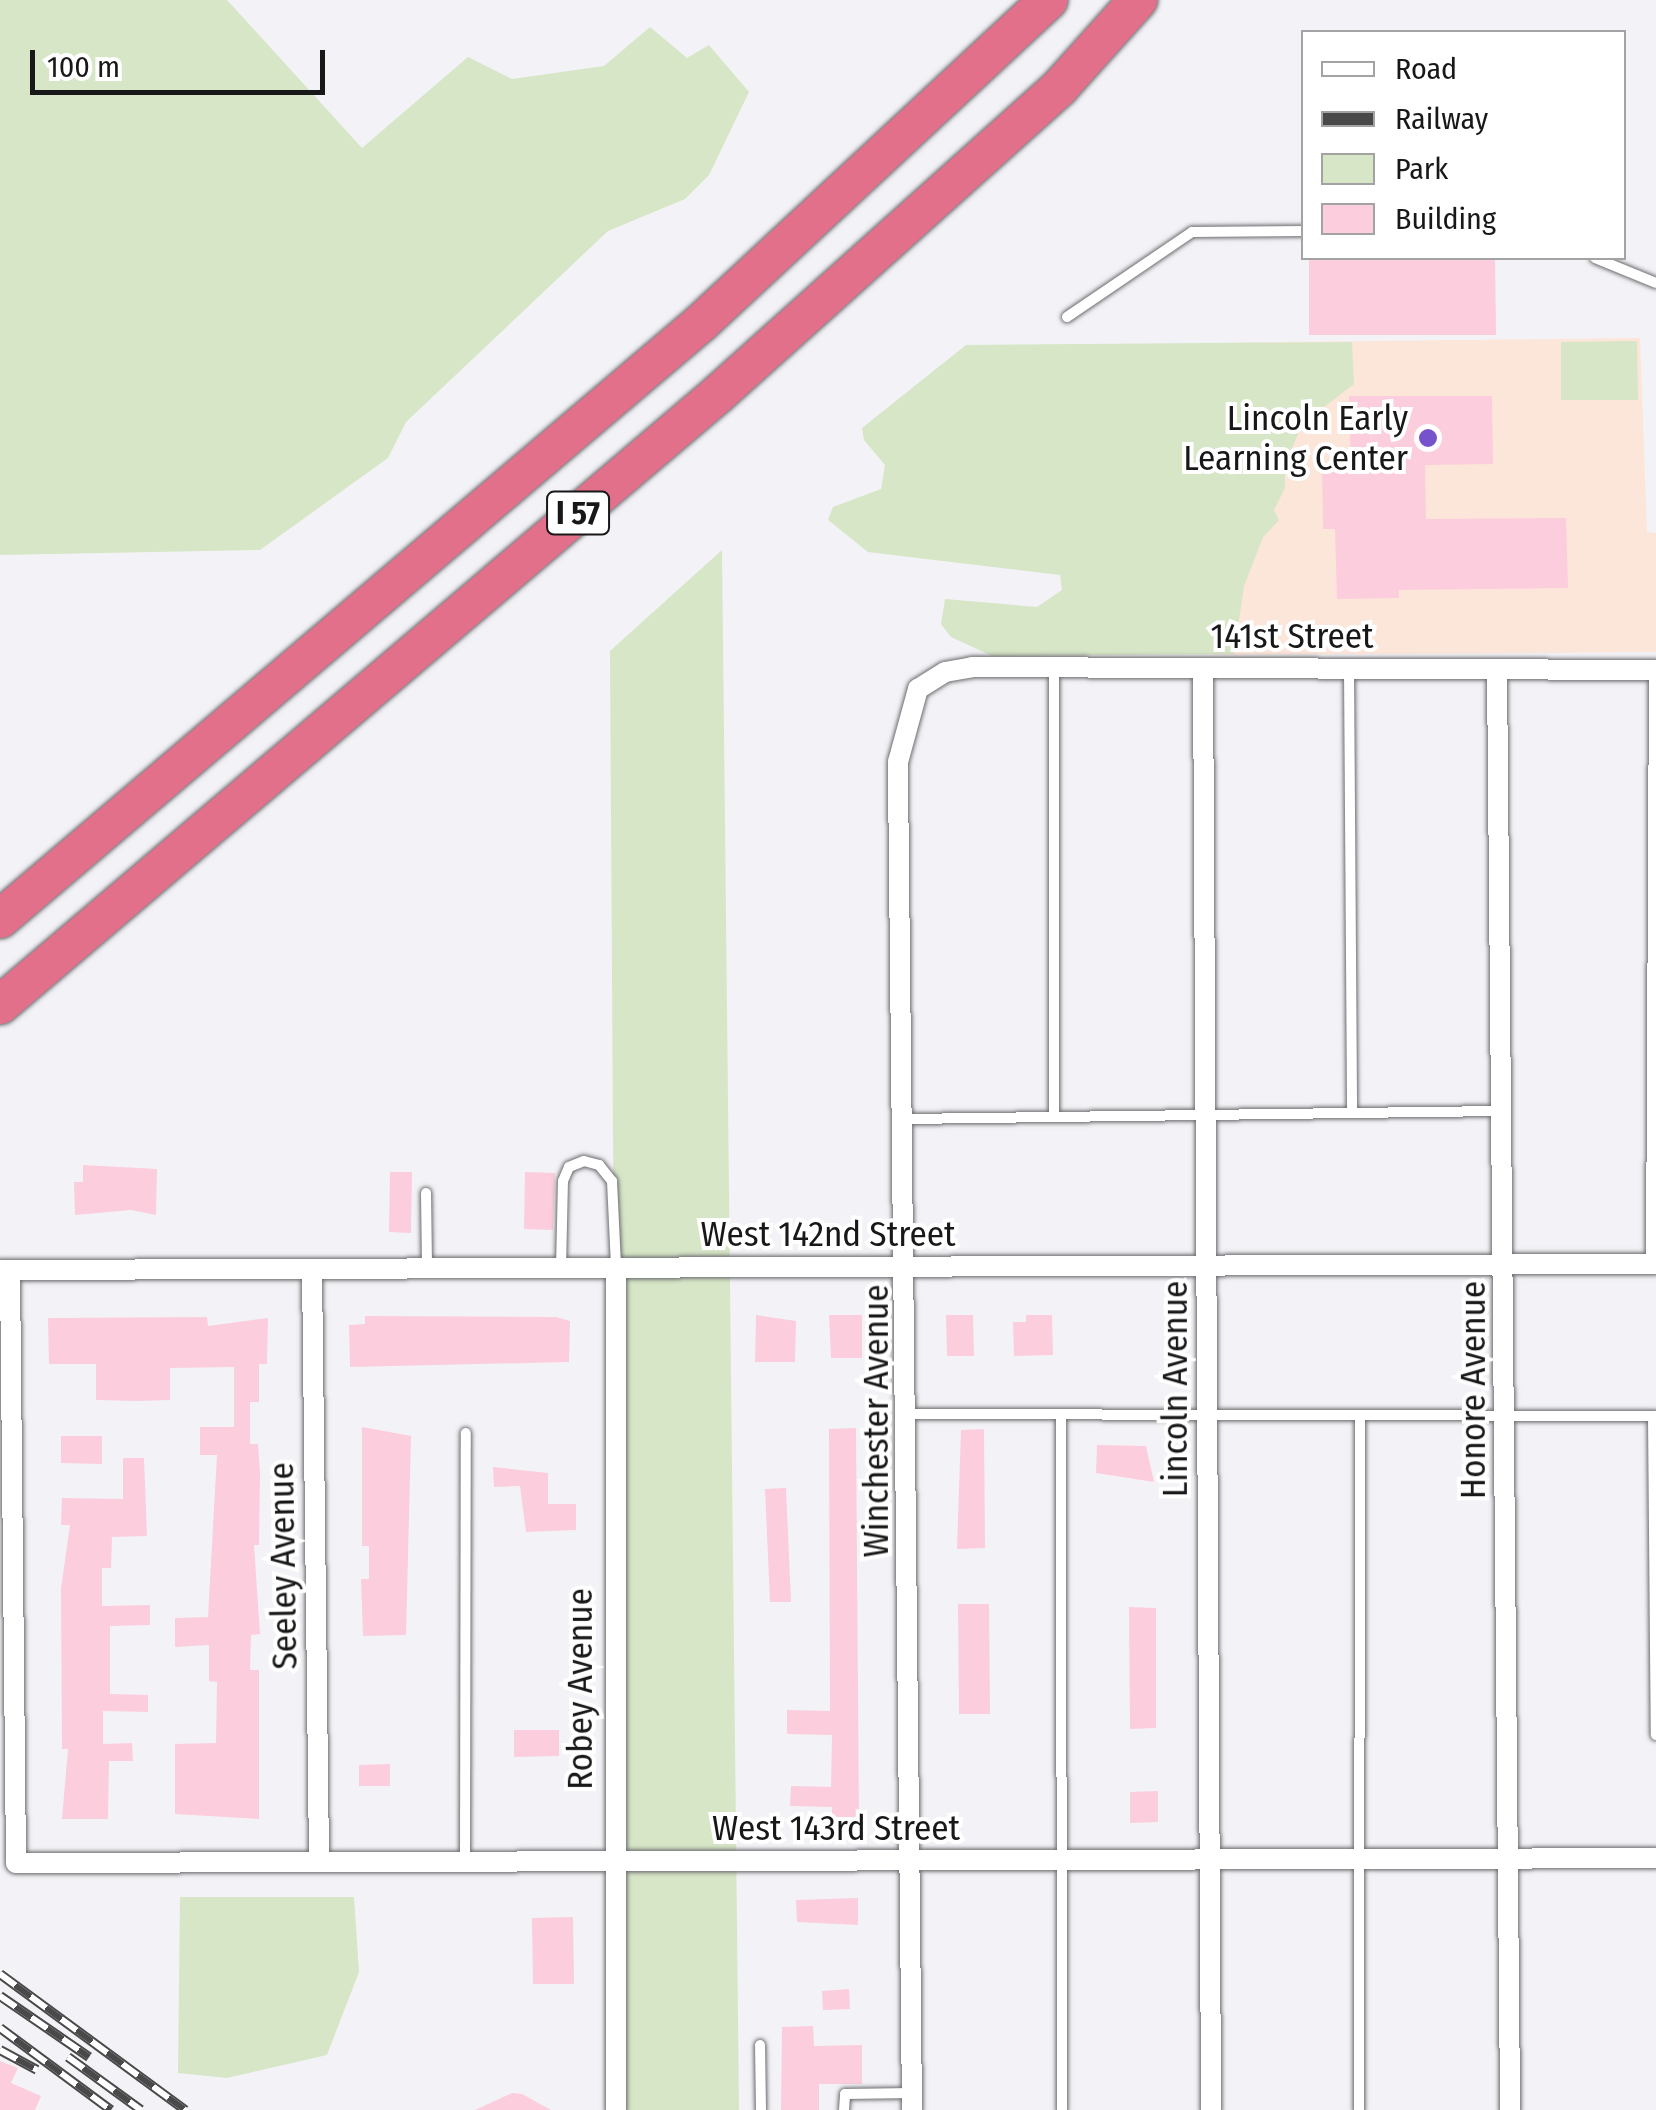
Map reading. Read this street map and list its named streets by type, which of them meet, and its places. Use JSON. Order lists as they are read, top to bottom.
{
  "streets": {
    "highway": ["I 57"],
    "street": [
      "141st Street",
      "West 142nd Street",
      "Lincoln Avenue",
      "Honore Avenue",
      "Winchester Avenue",
      "Seeley Avenue",
      "Robey Avenue",
      "West 143rd Street"
    ]
  },
  "crossings": [
    ["141st Street", "Lincoln Avenue"],
    ["141st Street", "Honore Avenue"],
    ["141st Street", "Winchester Avenue"],
    ["West 142nd Street", "Lincoln Avenue"],
    ["West 142nd Street", "Honore Avenue"],
    ["West 142nd Street", "Winchester Avenue"],
    ["West 142nd Street", "Seeley Avenue"],
    ["West 142nd Street", "Robey Avenue"],
    ["West 142nd Street", "West 143rd Street"],
    ["Lincoln Avenue", "West 143rd Street"],
    ["Honore Avenue", "West 143rd Street"],
    ["Winchester Avenue", "West 143rd Street"],
    ["Seeley Avenue", "West 143rd Street"],
    ["Robey Avenue", "West 143rd Street"]
  ],
  "places": ["Lincoln Early Learning Center"],
  "legend": [
    "Road",
    "Railway",
    "Park",
    "Building"
  ],
  "scale_bar": "100 m"
}
